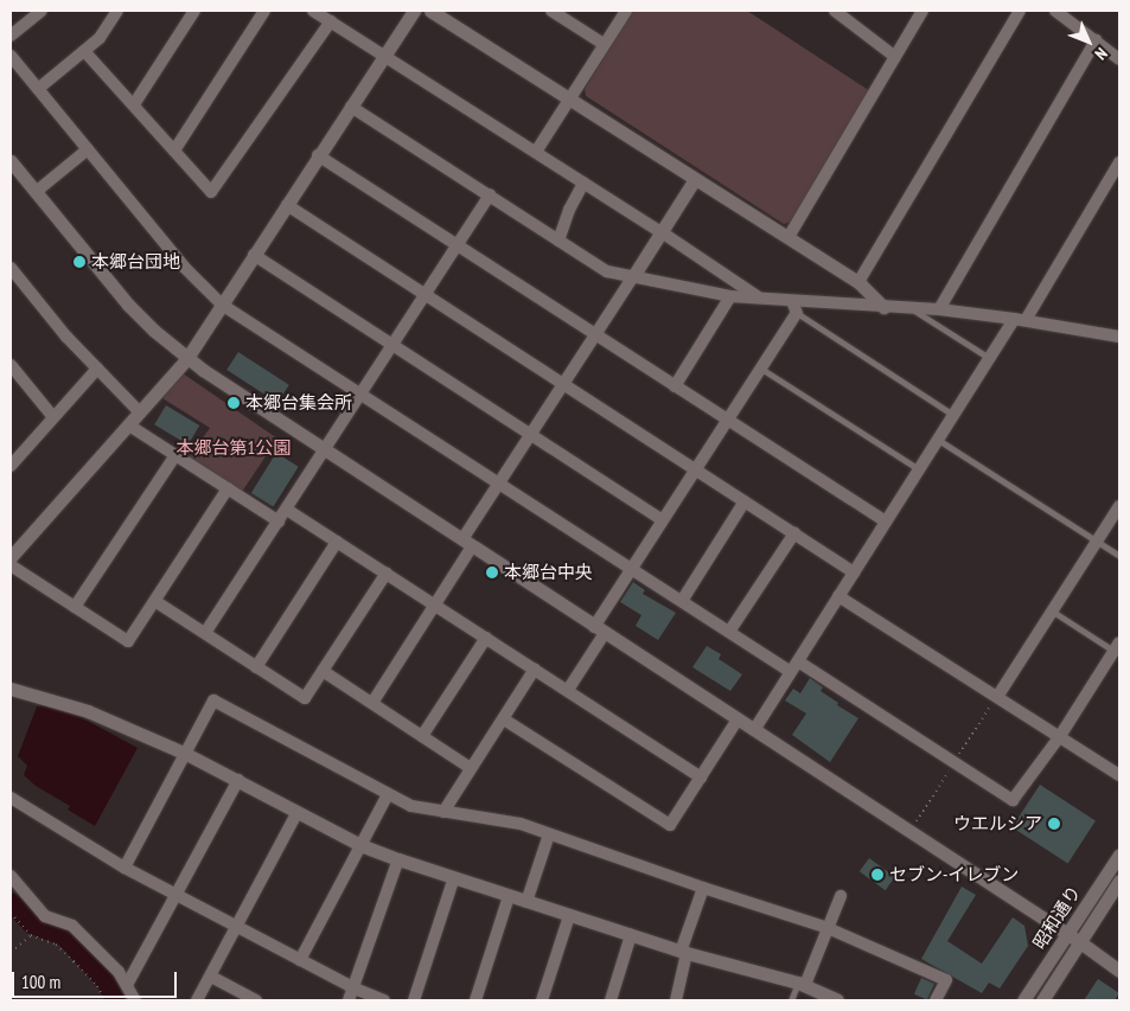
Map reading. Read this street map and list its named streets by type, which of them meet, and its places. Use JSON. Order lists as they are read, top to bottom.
{
  "streets": {
    "street": ["昭和通り"]
  },
  "parks": ["本郷台第1公園"],
  "places": [
    "本郷台団地",
    "本郷台集会所",
    "本郷台中央",
    "ウエルシア",
    "セブン-イレブン"
  ],
  "scale_bar": "100 m",
  "north": "bottom right"
}
